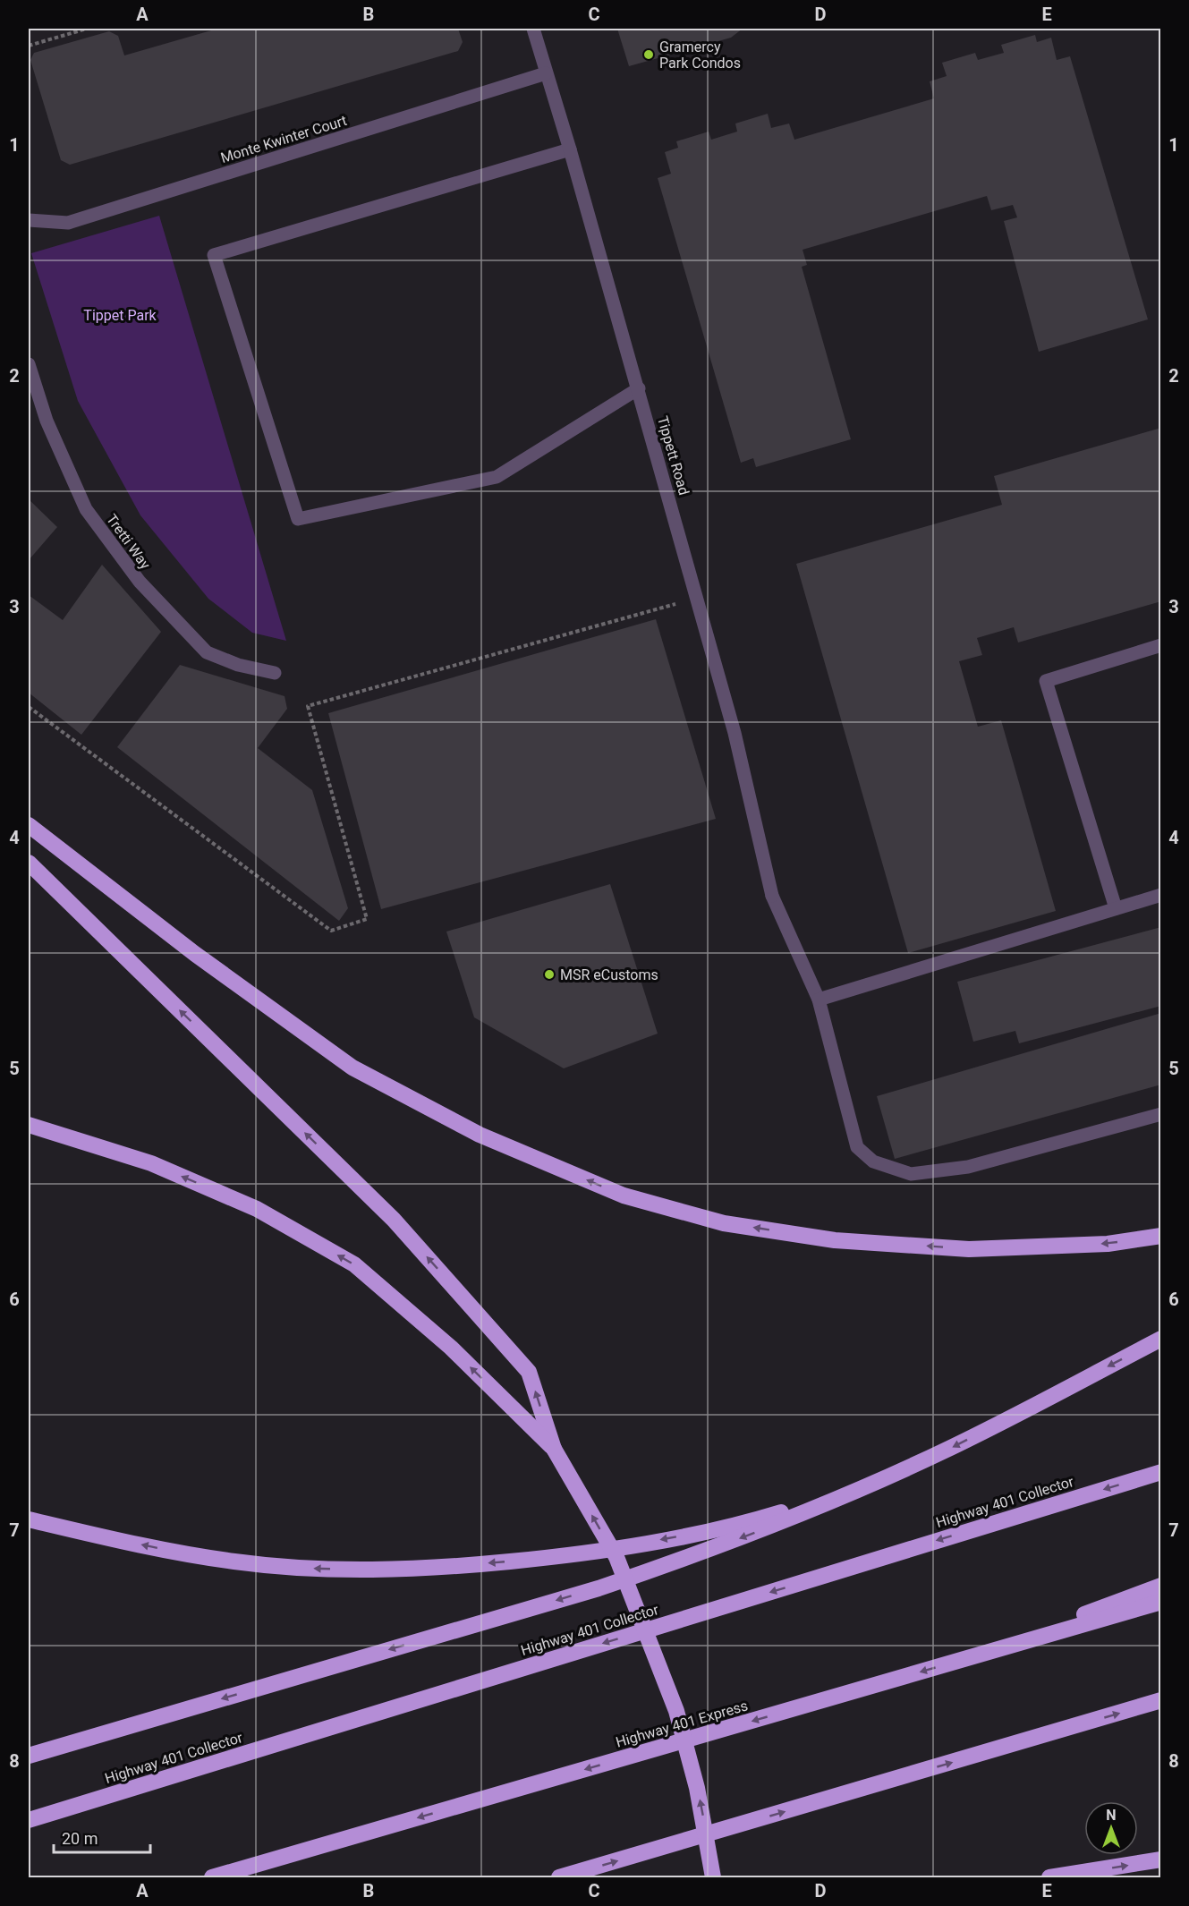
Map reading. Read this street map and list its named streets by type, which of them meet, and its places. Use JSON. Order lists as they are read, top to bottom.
{
  "streets": {
    "highway": ["Highway 401 Collector", "Highway 401 Express"],
    "street": ["Monte Kwinter Court", "Tippett Road", "Tretti Way"]
  },
  "crossings": [
    ["Monte Kwinter Court", "Tippett Road"]
  ],
  "parks": ["Tippet Park"],
  "places": ["Gramercy Park Condos", "MSR eCustoms"],
  "scale_bar": "20 m",
  "north": "top",
  "grid": {
    "columns": [
      "A",
      "B",
      "C",
      "D",
      "E"
    ],
    "rows": [
      "1",
      "2",
      "3",
      "4",
      "5",
      "6",
      "7",
      "8"
    ]
  }
}
